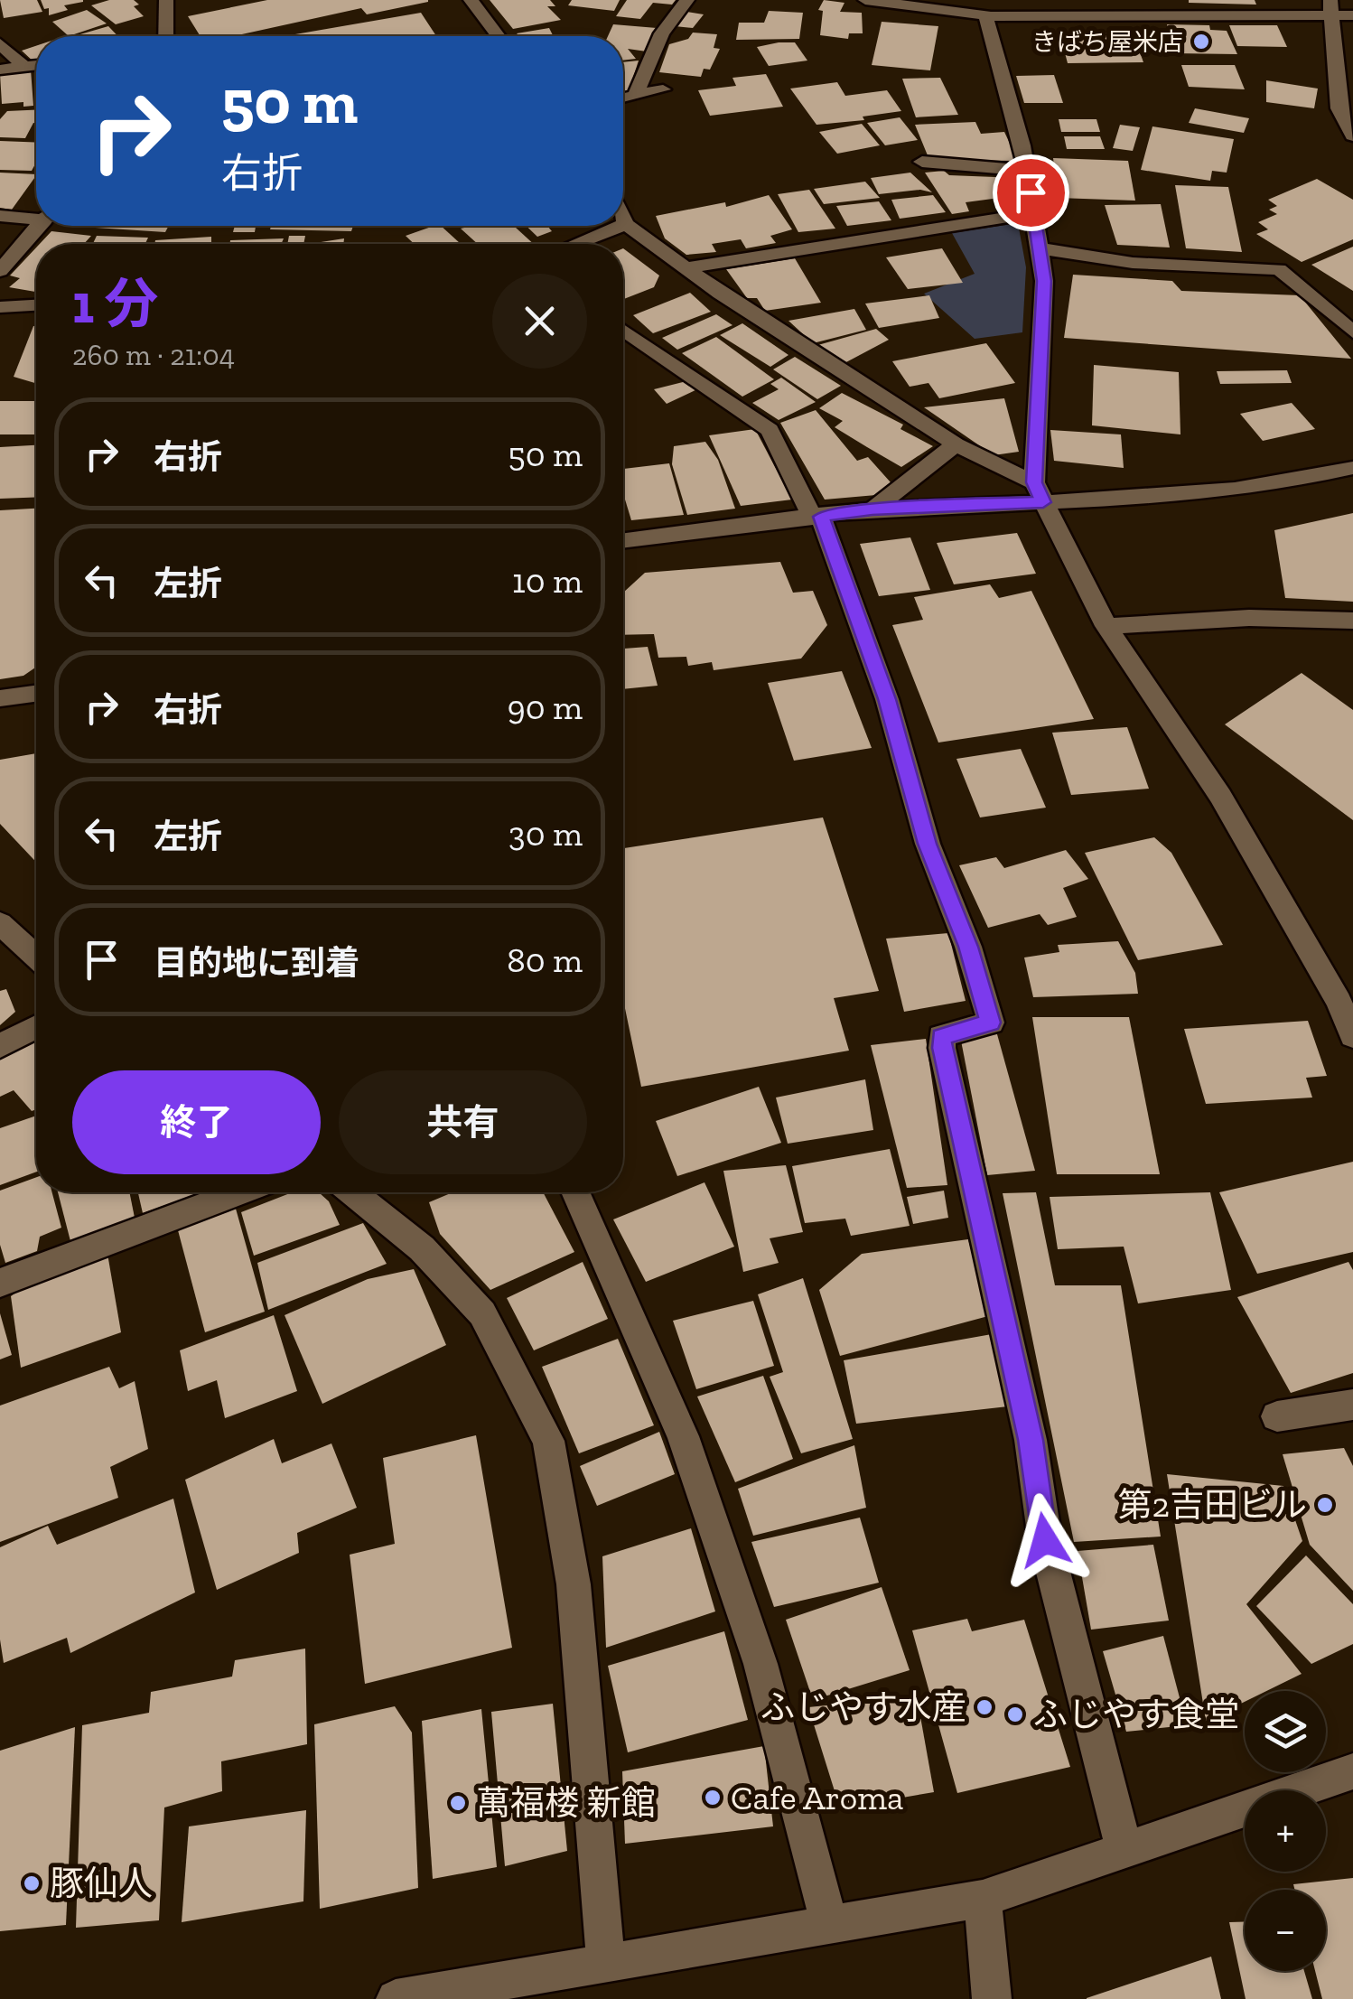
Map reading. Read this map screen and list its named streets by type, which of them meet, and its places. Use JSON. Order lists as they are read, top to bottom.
{
  "places": [
    "きばち屋米店",
    "第2吉田ビル",
    "ふじやす水産",
    "ふじやす食堂",
    "Cafe Aroma",
    "萬福楼 新館",
    "豚仙人"
  ],
  "page": {
    "turn": ["50 m", "右折"],
    "heading": ["1 分", "260 m · 21:04"],
    "list": [
      {
        "name": "右折",
        "value": "50 m"
      },
      {
        "name": "左折",
        "value": "10 m"
      },
      {
        "name": "右折",
        "value": "90 m"
      },
      {
        "name": "左折",
        "value": "30 m"
      },
      {
        "name": "目的地に到着",
        "value": "80 m"
      }
    ],
    "buttons": ["終了", "共有"],
    "map_buttons": ["+", "−"]
  }
}
